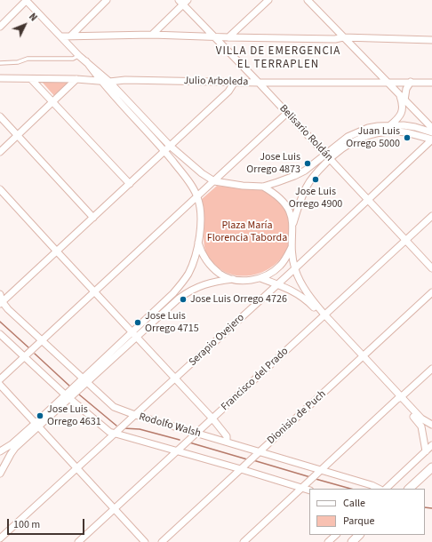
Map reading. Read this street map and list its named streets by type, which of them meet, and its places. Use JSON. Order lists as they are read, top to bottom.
{
  "streets": {
    "street": [
      "Julio Arboleda",
      "Belisario Roldán",
      "Serapio Ovejero",
      "Francisco del Prado",
      "Dionisio de Puch",
      "Rodolfo Walsh"
    ]
  },
  "crossings": [
    ["Julio Arboleda", "Belisario Roldán"],
    ["Belisario Roldán", "Serapio Ovejero"],
    ["Belisario Roldán", "Francisco del Prado"],
    ["Serapio Ovejero", "Rodolfo Walsh"],
    ["Francisco del Prado", "Rodolfo Walsh"],
    ["Dionisio de Puch", "Rodolfo Walsh"]
  ],
  "districts": ["VILLA DE EMERGENCIA EL TERRAPLEN"],
  "parks": ["Plaza María Florencia Taborda"],
  "places": [
    "Juan Luis Orrego 5000",
    "Jose Luis Orrego 4873",
    "Jose Luis Orrego 4900",
    "Jose Luis Orrego 4726",
    "Jose Luis Orrego 4715",
    "Jose Luis Orrego 4631"
  ],
  "legend": ["Calle", "Parque"],
  "scale_bar": "100 m",
  "north": "top right"
}
